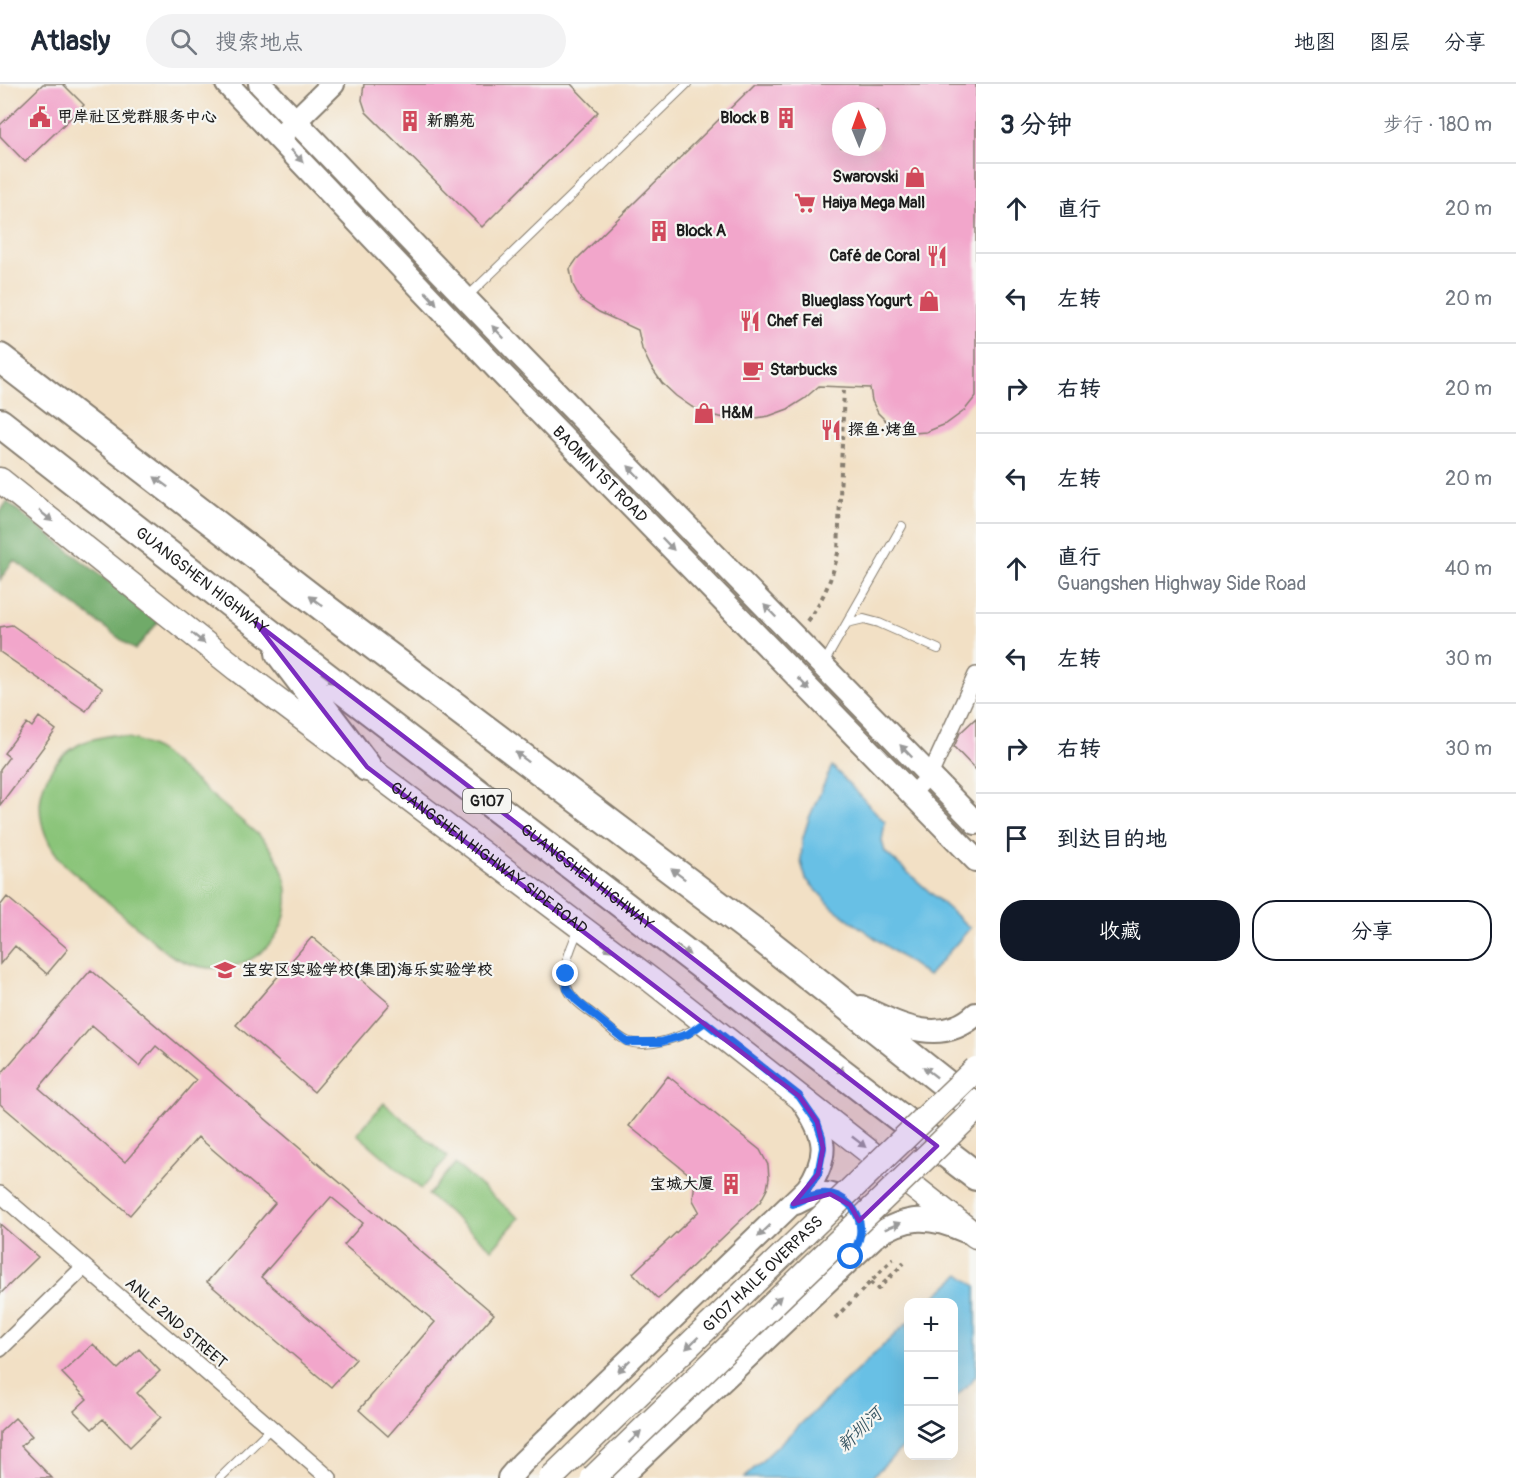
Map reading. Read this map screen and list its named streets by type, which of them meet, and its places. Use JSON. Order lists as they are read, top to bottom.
{
  "streets": {
    "highway": ["GUANGSHEN HIGHWAY", "G107"],
    "main road": ["BAOMIN 1ST ROAD", "GUANGSHEN HIGHWAY SIDE ROAD", "G107 HAILE OVERPASS"],
    "street": ["ANLE 2ND STREET"]
  },
  "one_way": ["GUANGSHEN HIGHWAY SIDE ROAD"],
  "water": ["新圳河"],
  "places": {
    "public building": ["甲岸社区党群服务中心"],
    "building": [
      "Block B",
      "新鹏苑",
      "Block A",
      "宝城大厦"
    ],
    "shop": ["Swarovski", "Blueglass Yogurt", "H&M"],
    "supermarket": ["Haiya Mega Mall"],
    "restaurant": ["Café de Coral", "Chef Fei", "探鱼·烤鱼"],
    "cafe": ["Starbucks"],
    "school or university": ["宝安区实验学校(集团)海乐实验学校"]
  },
  "north": "top",
  "page": {
    "header": "Atlasly",
    "search": "搜索地点",
    "nav": ["地图", "图层", "分享"],
    "heading": ["3 分钟", "步行 · 180 m"],
    "list": [
      ["直行", "20 m"],
      ["左转", "20 m"],
      ["右转", "20 m"],
      ["左转", "20 m"],
      ["直行", "Guangshen Highway Side Road", "40 m"],
      ["左转", "30 m"],
      ["右转", "30 m"],
      "到达目的地"
    ],
    "buttons": ["收藏", "分享"],
    "map_buttons": ["+", "−"]
  }
}
